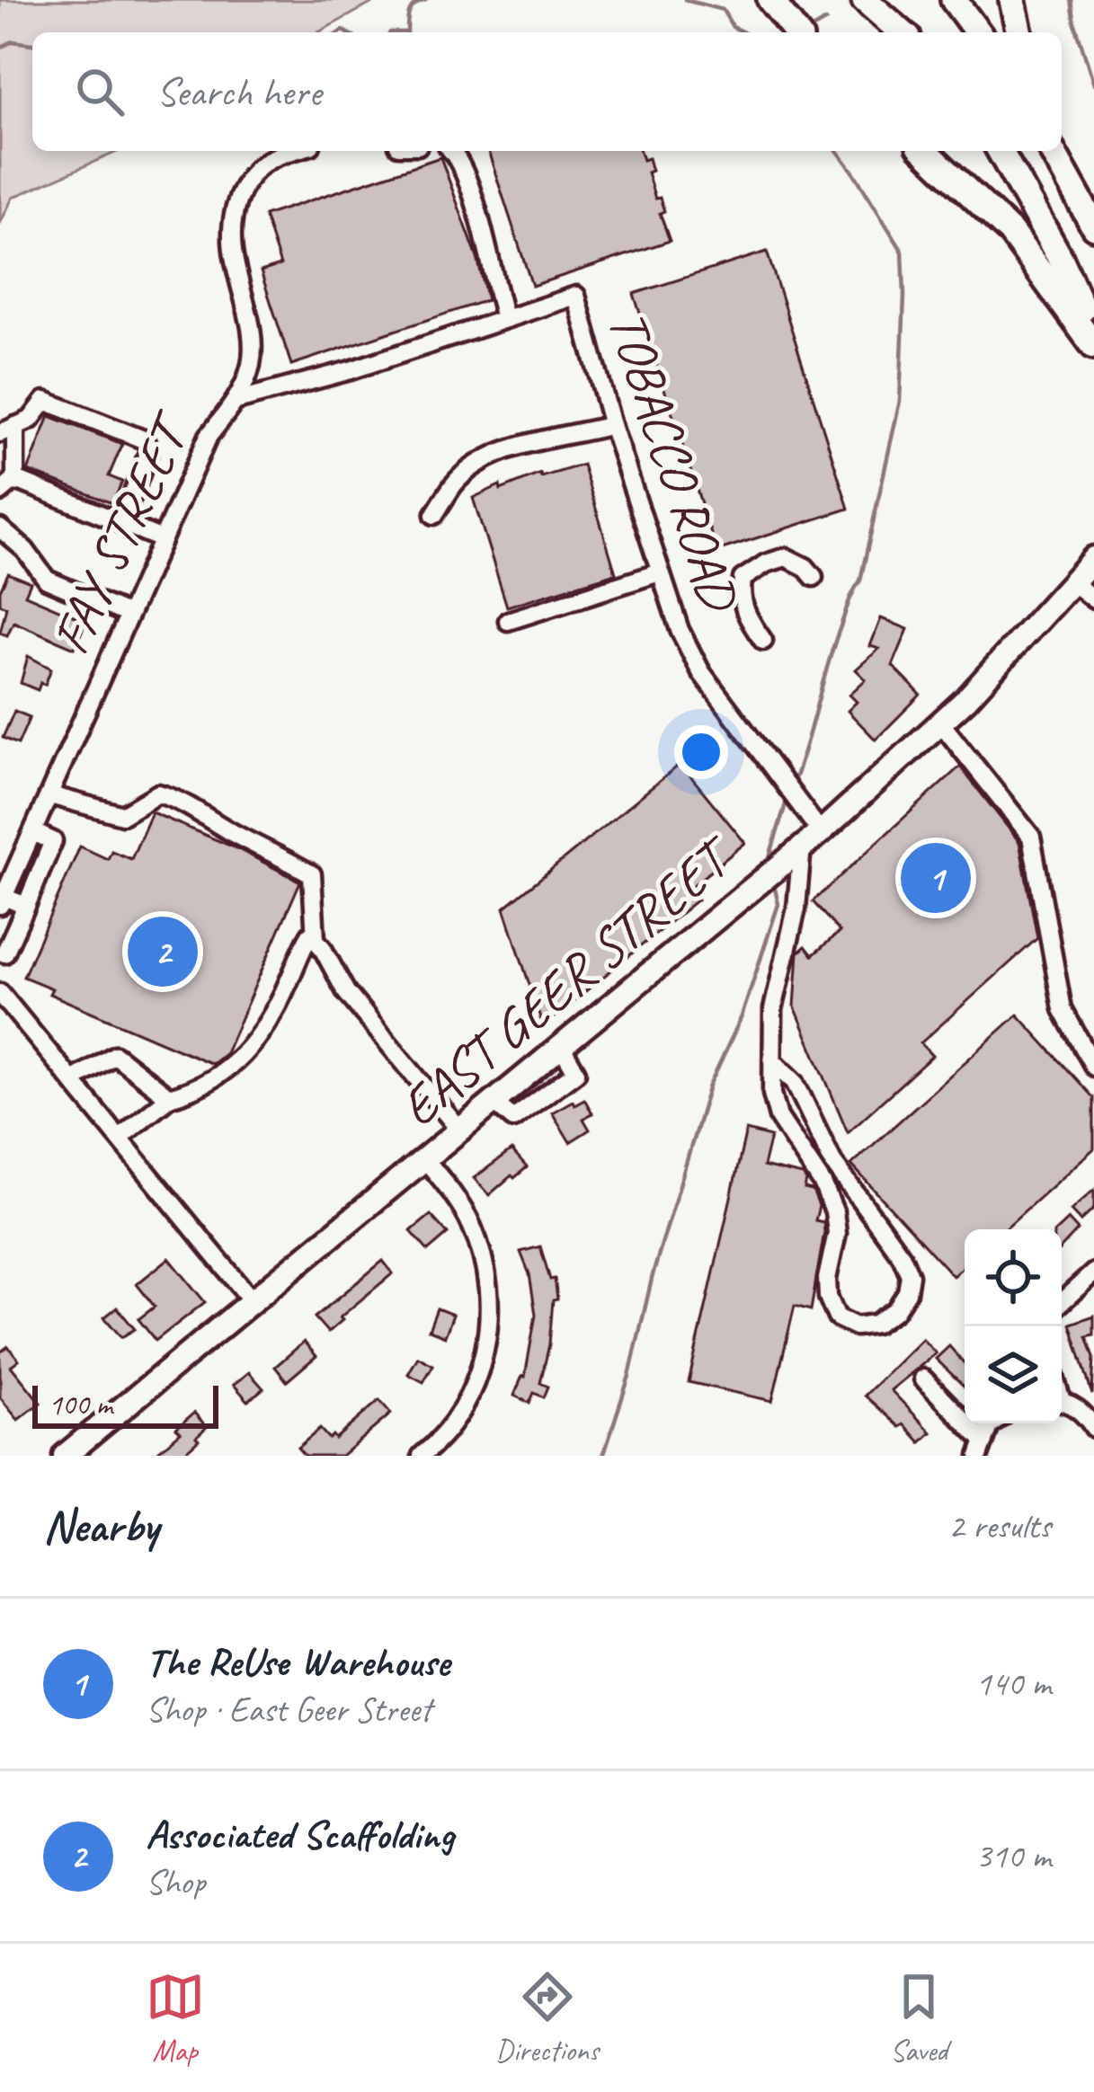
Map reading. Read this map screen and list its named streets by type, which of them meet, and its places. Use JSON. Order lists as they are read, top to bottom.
{
  "streets": {
    "main road": ["EAST GEER STREET"],
    "street": ["TOBACCO ROAD", "FAY STREET"]
  },
  "crossings": [
    ["TOBACCO ROAD", "FAY STREET"],
    ["TOBACCO ROAD", "EAST GEER STREET"]
  ],
  "scale_bar": "100 m",
  "page": {
    "search": "Search here",
    "pins": ["1", "2"],
    "scale": "100 m",
    "heading": ["Nearby", "2 results"],
    "list": [
      {
        "mark": "1",
        "name": "The ReUse Warehouse",
        "note": "Shop · East Geer Street",
        "value": "140 m"
      },
      {
        "mark": "2",
        "name": "Associated Scaffolding",
        "note": "Shop",
        "value": "310 m"
      }
    ],
    "nav": ["Map", "Directions", "Saved"]
  }
}
